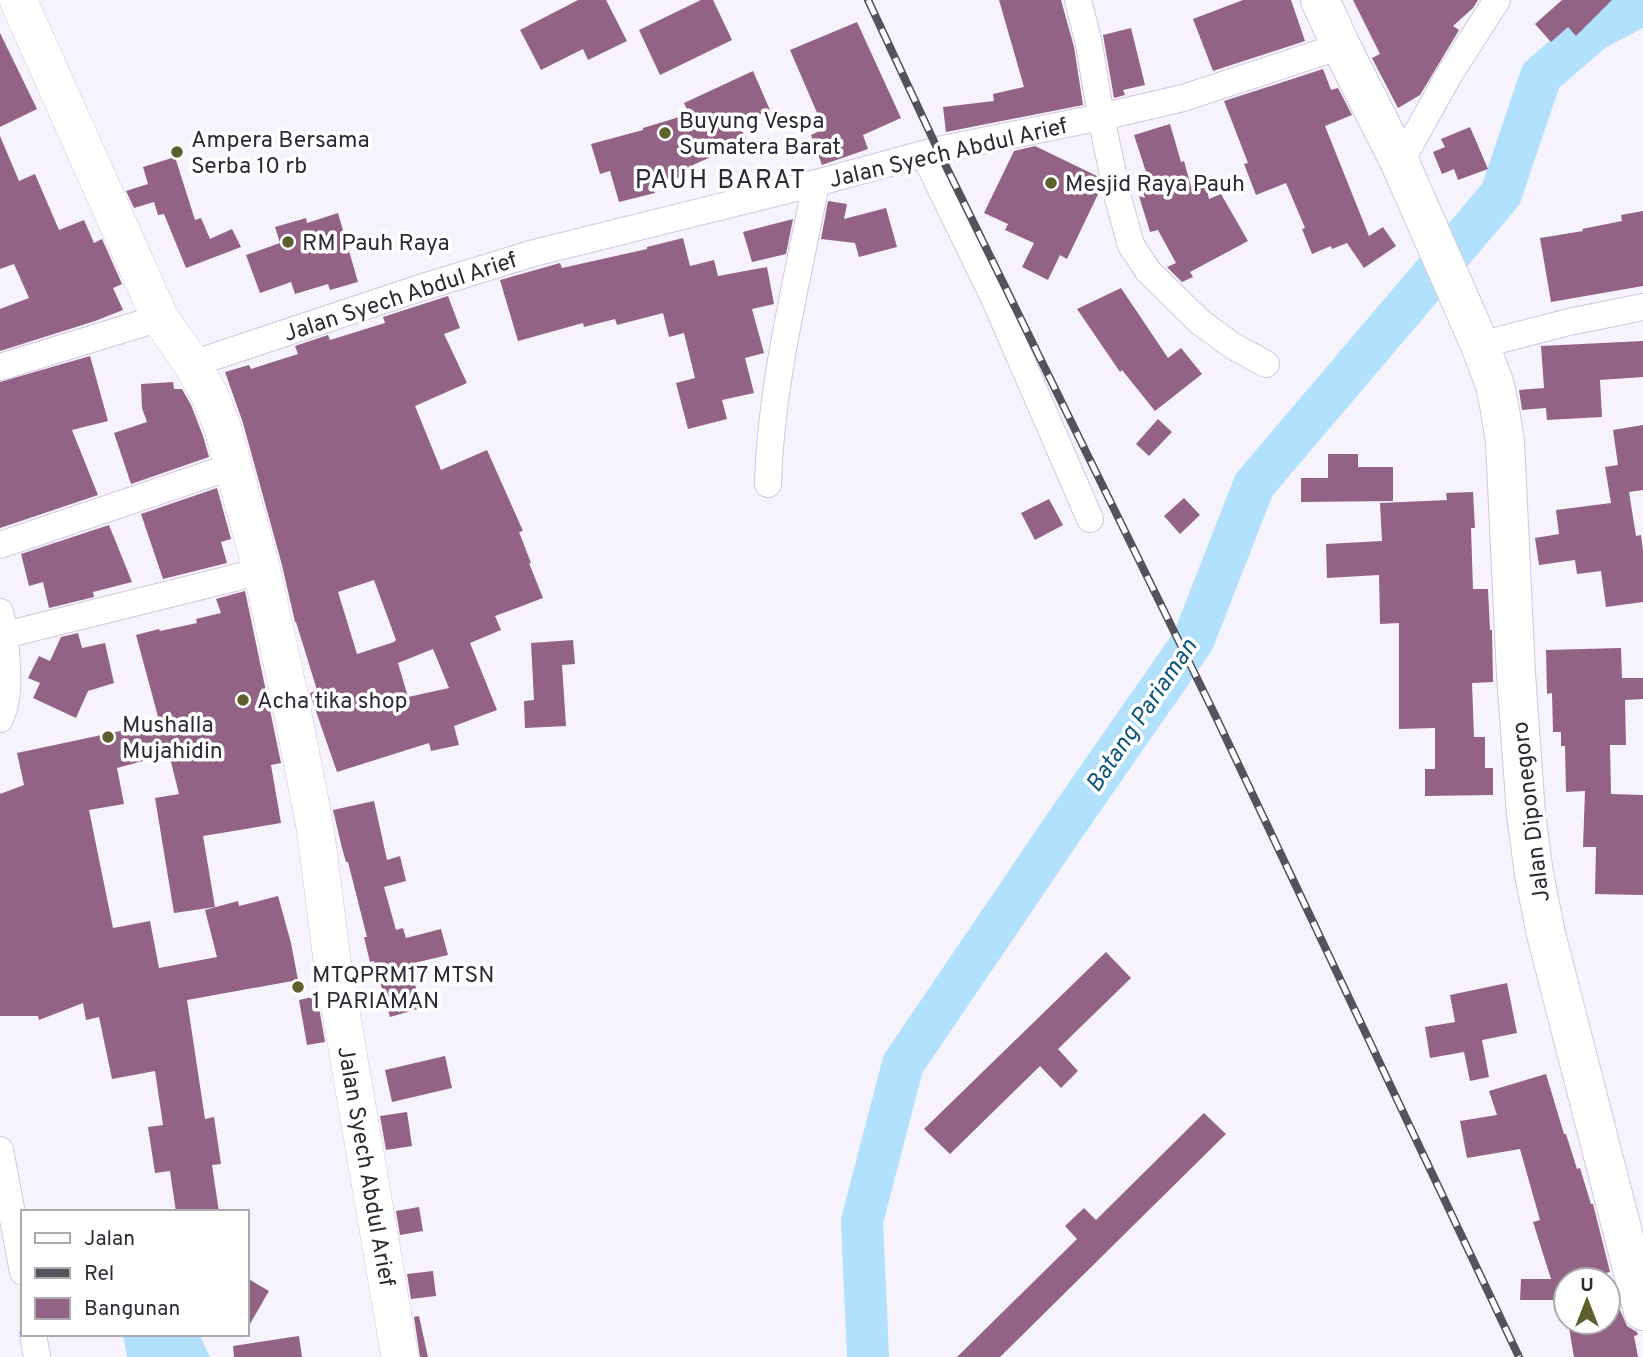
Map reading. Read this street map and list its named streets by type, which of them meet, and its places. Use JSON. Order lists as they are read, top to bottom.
{
  "streets": {
    "main road": ["Jalan Diponegoro"],
    "street": ["Jalan Syech Abdul Arief"]
  },
  "crossings": [
    ["Jalan Syech Abdul Arief", "Jalan Diponegoro"]
  ],
  "districts": ["PAUH BARAT"],
  "water": ["Batang Pariaman"],
  "places": [
    "Buyung Vespa Sumatera Barat",
    "Ampera Bersama Serba 10 rb",
    "Mesjid Raya Pauh",
    "RM Pauh Raya",
    "Acha tika shop",
    "Mushalla Mujahidin",
    "MTQPRM17 MTSN 1 PARIAMAN"
  ],
  "legend": ["Jalan", "Rel", "Bangunan"],
  "north": "top"
}
